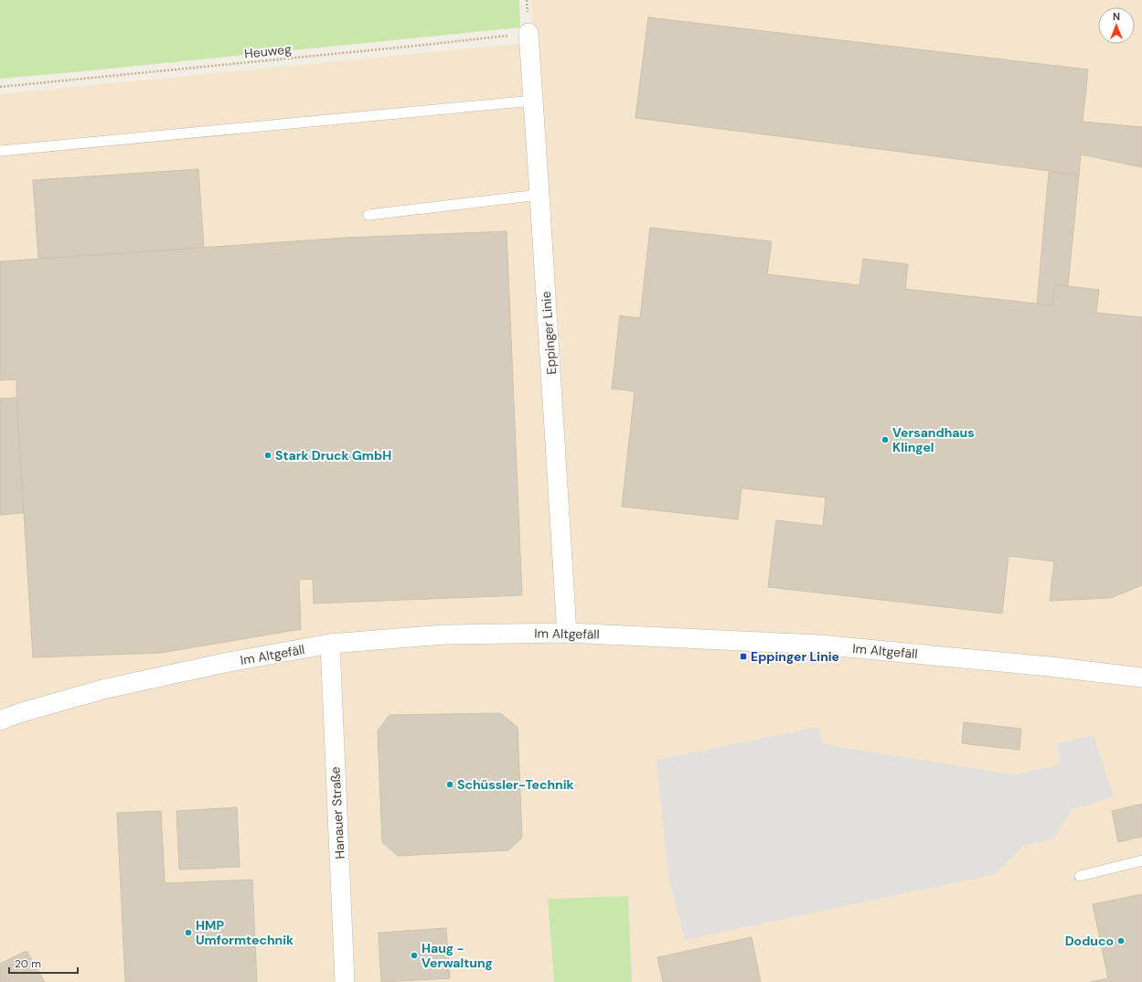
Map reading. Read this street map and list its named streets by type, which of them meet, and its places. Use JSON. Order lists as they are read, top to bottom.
{
  "streets": {
    "street": ["Eppinger Linie", "Im Altgefäll", "Hanauer Straße"],
    "path": ["Heuweg"]
  },
  "crossings": [
    ["Heuweg", "Eppinger Linie"],
    ["Eppinger Linie", "Im Altgefäll"],
    ["Im Altgefäll", "Hanauer Straße"]
  ],
  "places": {
    "other": [
      "Versandhaus Klingel",
      "Stark Druck GmbH",
      "Schüssler-Technik",
      "HMP Umformtechnik",
      "Doduco",
      "Haug - Verwaltung"
    ],
    "transit": ["Eppinger Linie"]
  },
  "scale_bar": "20 m",
  "north": "top"
}
